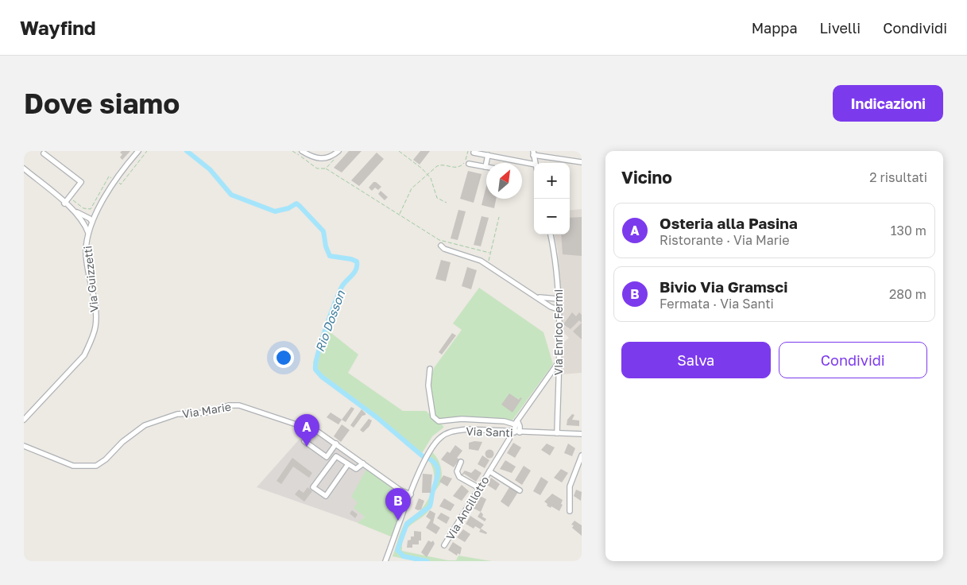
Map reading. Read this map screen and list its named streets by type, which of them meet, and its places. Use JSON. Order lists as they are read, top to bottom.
{
  "streets": {
    "street": [
      "Via Guizzetti",
      "Via Enrico Fermi",
      "Via Marie",
      "Via Santi",
      "Via Ancillotto"
    ]
  },
  "crossings": [
    ["Via Enrico Fermi", "Via Santi"],
    ["Via Marie", "Via Santi"],
    ["Via Santi", "Via Ancillotto"]
  ],
  "water": ["Rio Dosson"],
  "north": "top right",
  "page": {
    "header": "Wayfind",
    "nav": ["Mappa", "Livelli", "Condividi"],
    "buttons": [
      "Indicazioni",
      ["Salva", "Condividi"]
    ],
    "title": "Dove siamo",
    "heading": ["Vicino", "2 risultati"],
    "map_buttons": ["+", "−"],
    "list": [
      {
        "mark": "A",
        "name": "Osteria alla Pasina",
        "note": "Ristorante · Via Marie",
        "value": "130 m"
      },
      {
        "mark": "B",
        "name": "Bivio Via Gramsci",
        "note": "Fermata · Via Santi",
        "value": "280 m"
      }
    ],
    "pins": ["A", "B"]
  }
}
